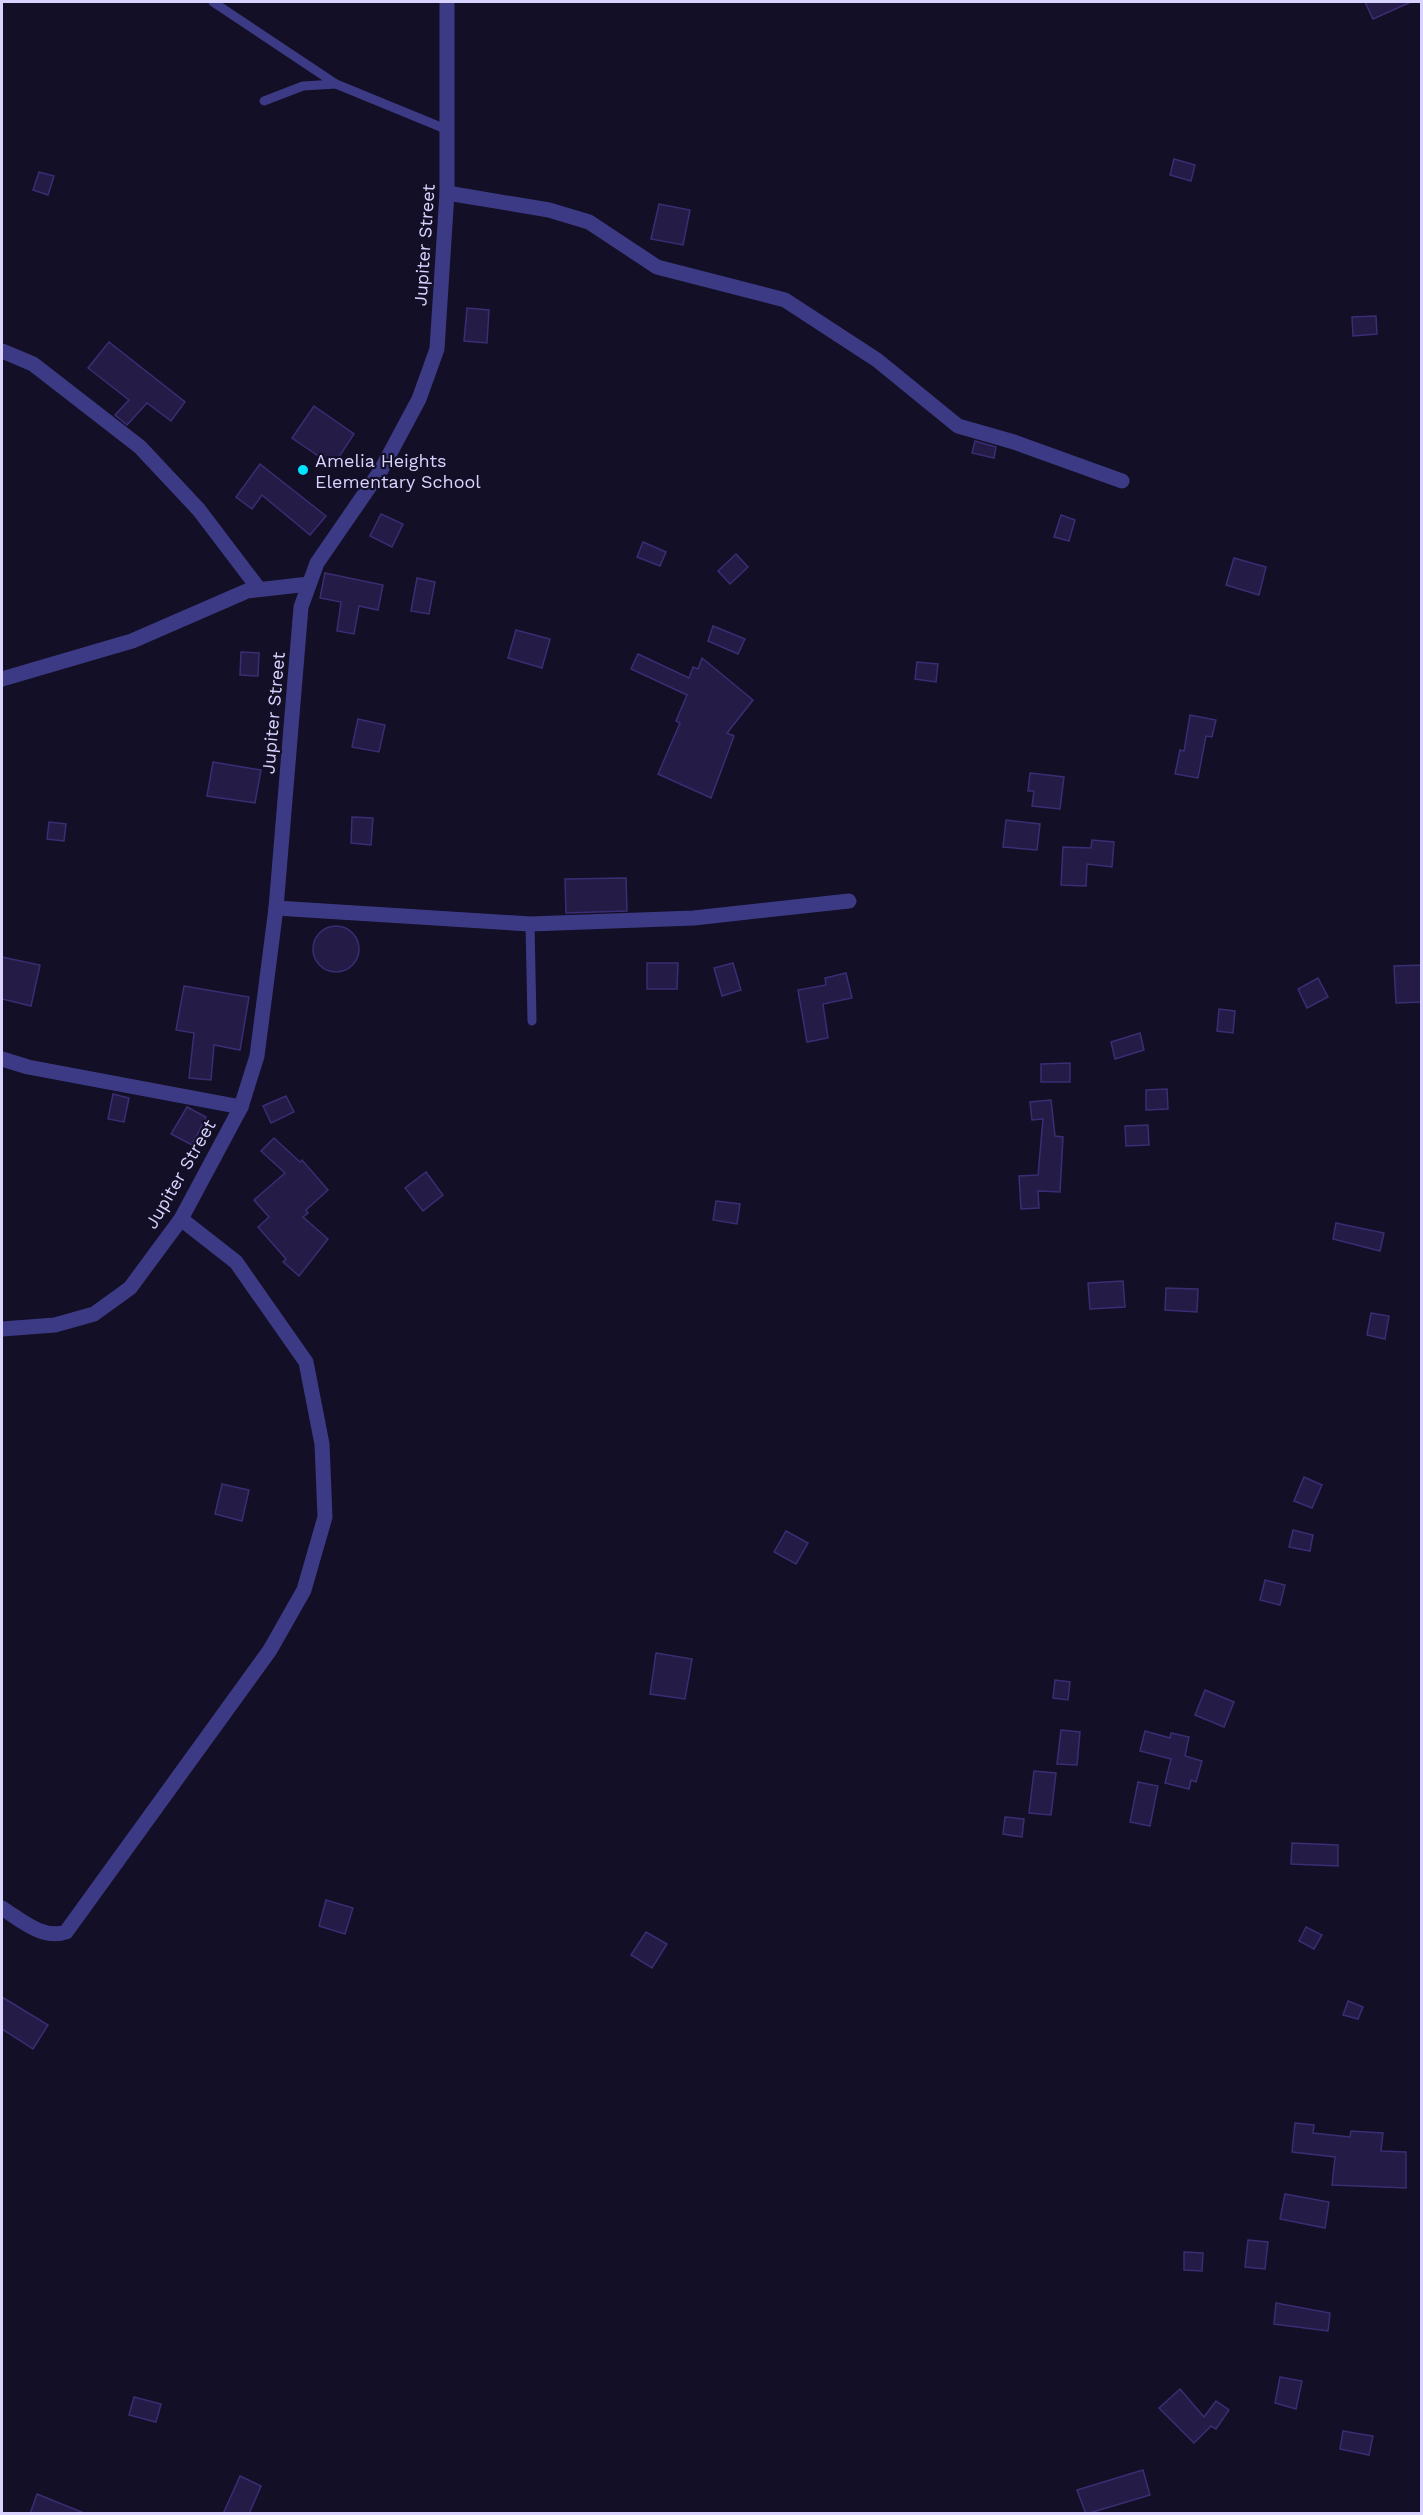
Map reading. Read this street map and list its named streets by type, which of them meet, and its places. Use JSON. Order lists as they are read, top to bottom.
{
  "streets": {
    "street": ["Jupiter Street"]
  },
  "places": ["Amelia Heights Elementary School"]
}
